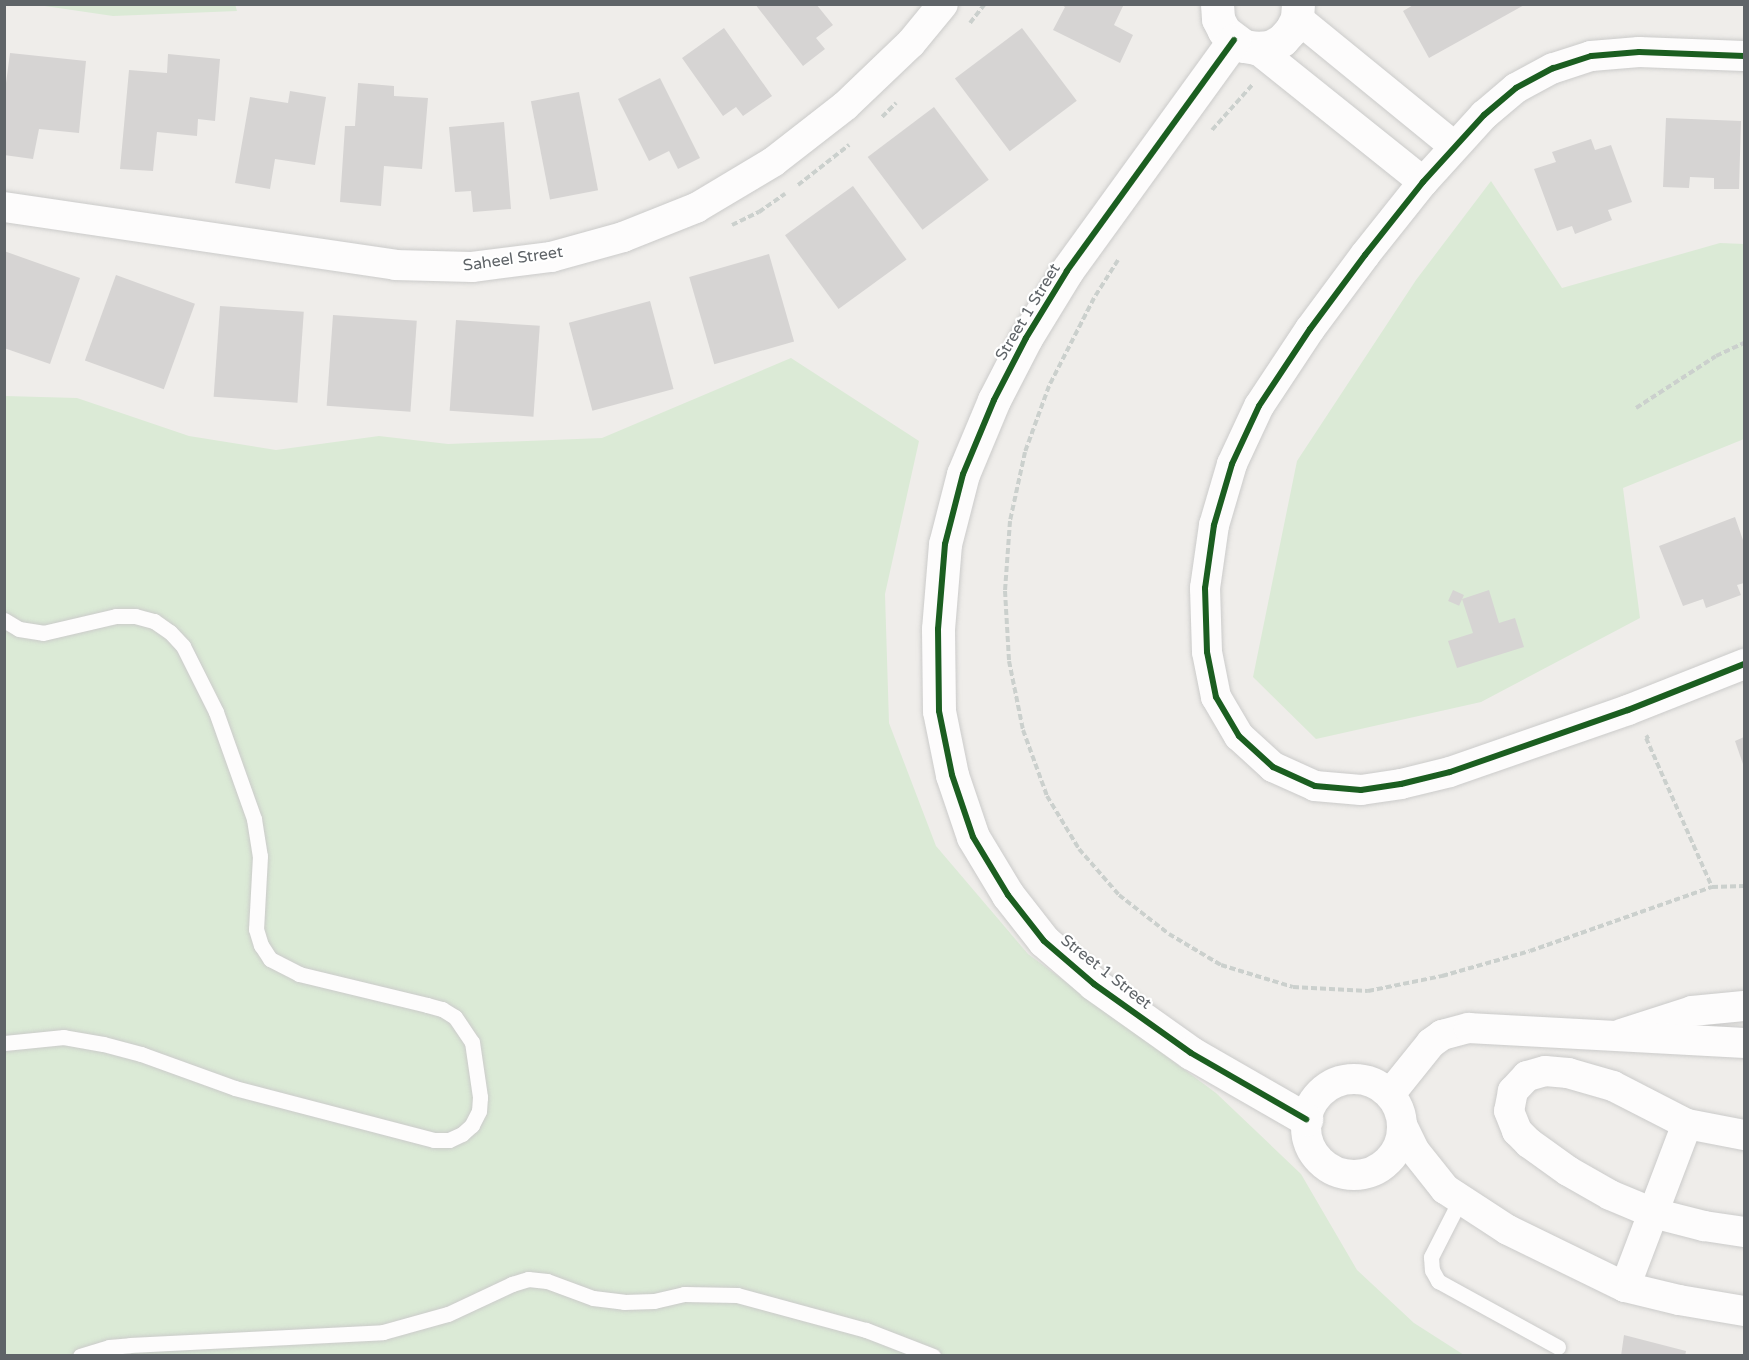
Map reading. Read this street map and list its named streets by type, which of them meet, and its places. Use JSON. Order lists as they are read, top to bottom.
{
  "streets": {
    "street": ["Saheel Street", "Street 1 Street"]
  }
}
